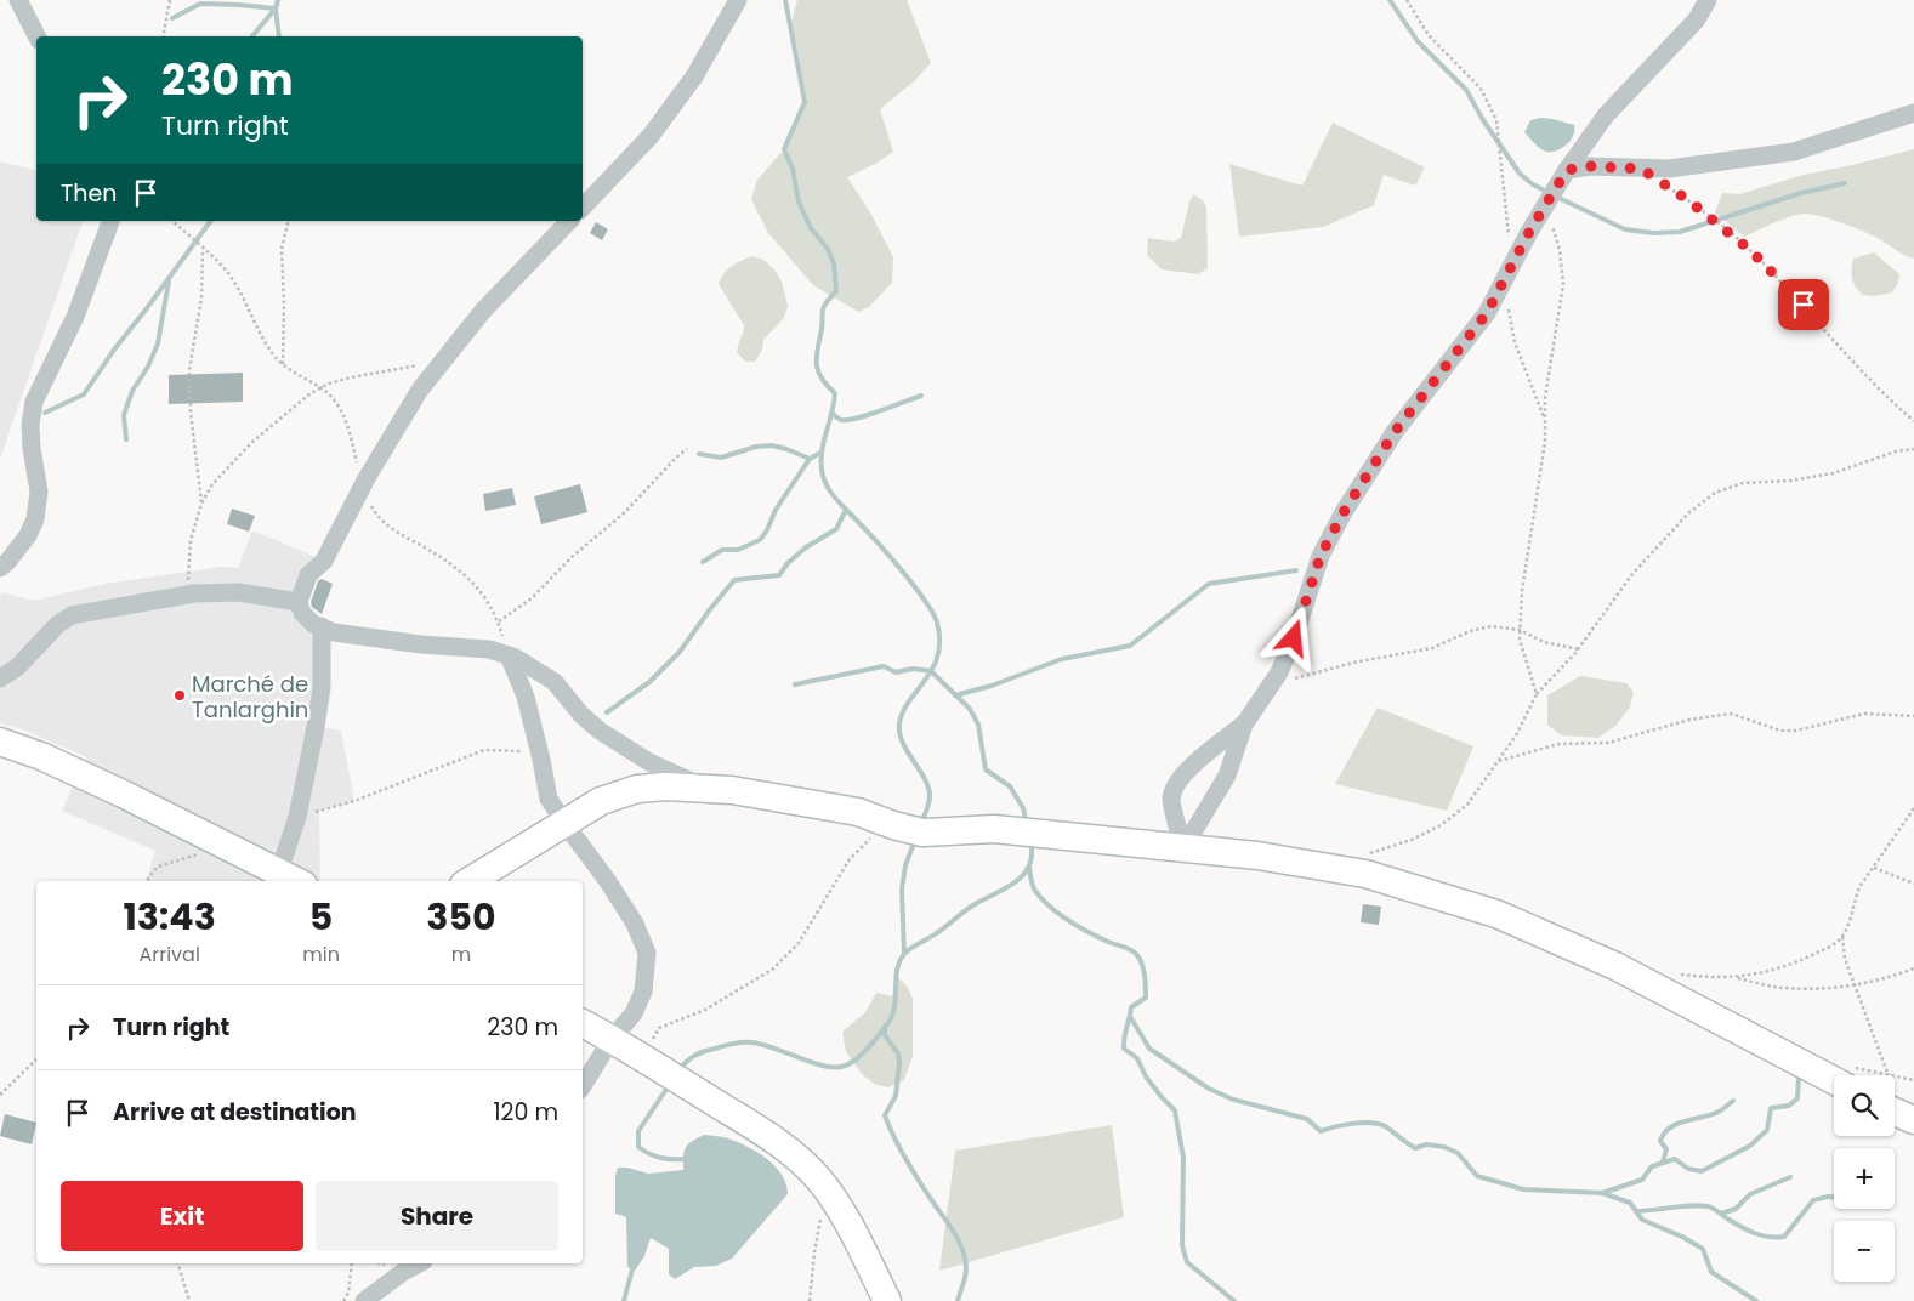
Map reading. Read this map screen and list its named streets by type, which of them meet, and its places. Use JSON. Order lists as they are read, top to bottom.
{
  "places": ["Marché de Tanlarghin"],
  "page": {
    "turn": ["230 m", "Turn right"],
    "then": "Then",
    "eta": [
      "13:43",
      "Arrival",
      "5",
      "min",
      "350",
      "m"
    ],
    "list": [
      {
        "name": "Turn right",
        "value": "230 m"
      },
      {
        "name": "Arrive at destination",
        "value": "120 m"
      }
    ],
    "map_buttons": ["+", "−"],
    "buttons": ["Exit", "Share"]
  }
}
